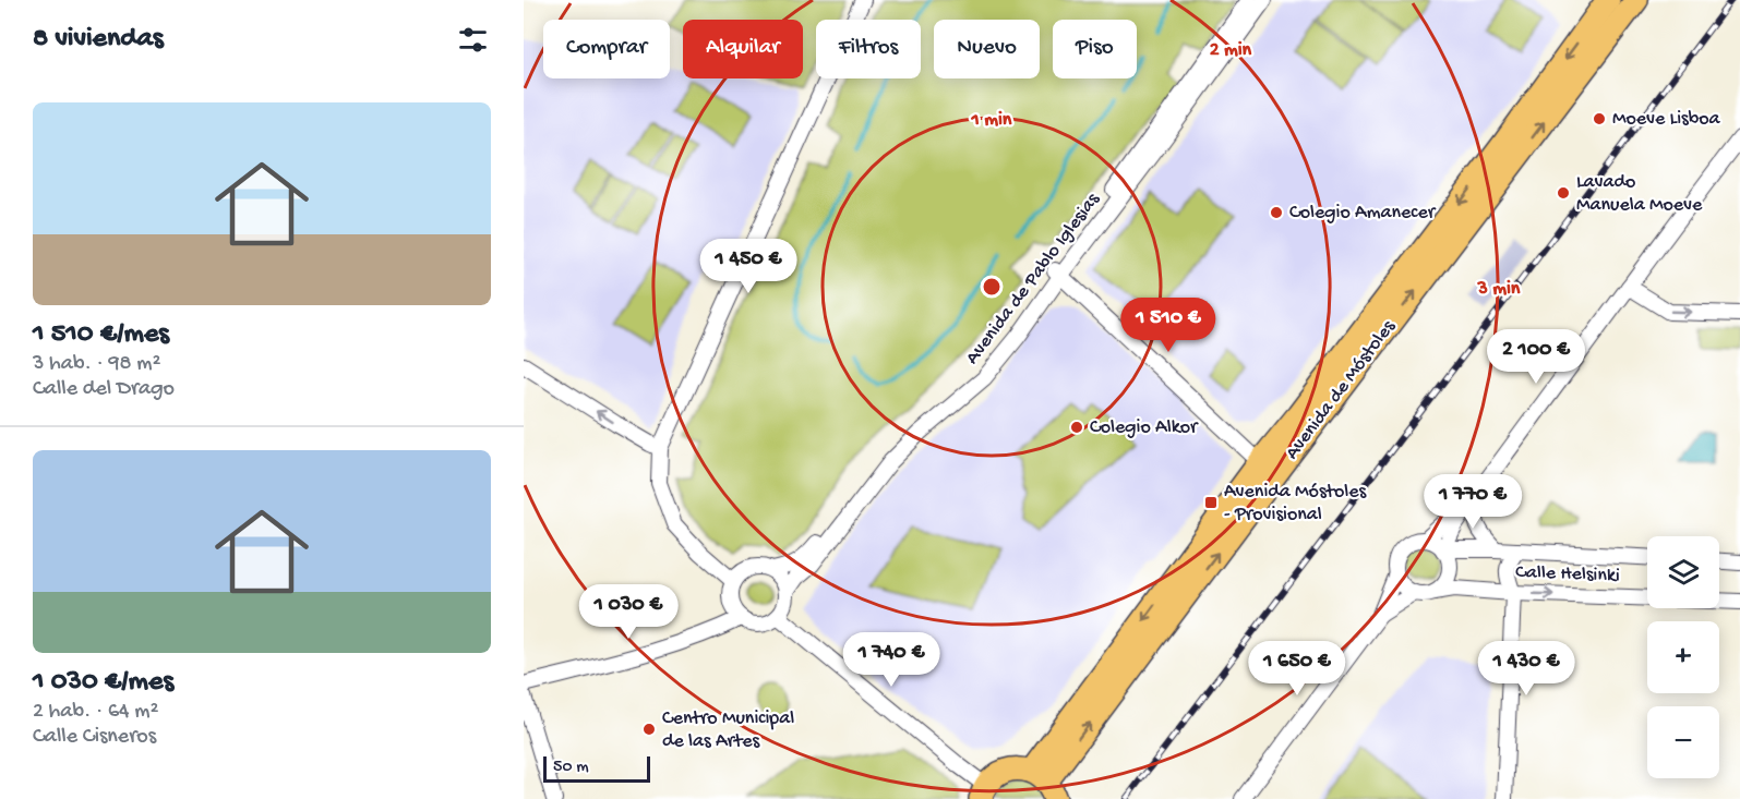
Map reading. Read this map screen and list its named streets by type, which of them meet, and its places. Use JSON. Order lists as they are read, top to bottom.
{
  "streets": {
    "main road": ["Avenida de Móstoles"],
    "street": ["Avenida de Pablo Iglesias", "Calle Helsinki"]
  },
  "places": {
    "other": [
      "Moeve Lisboa",
      "Lavado Manuela Moeve",
      "Colegio Amanecer",
      "Colegio Alkor",
      "Centro Municipal de las Artes"
    ],
    "transit": ["Avenida Móstoles - Provisional"]
  },
  "scale_bar": "50 m",
  "page": {
    "heading": "8 viviendas",
    "chip": [
      "Comprar",
      "Alquilar",
      "Filtros",
      "Nuevo",
      "Piso"
    ],
    "list": [
      {
        "name": "1 510 €/mes",
        "note": "3 hab. · 98 m² · Calle del Drago"
      },
      {
        "name": "1 030 €/mes",
        "note": "2 hab. · 64 m² · Calle Cisneros"
      }
    ],
    "price": [
      "1 450 €",
      "1 510 €",
      "2 100 €",
      "1 770 €",
      "1 030 €",
      "1 740 €",
      "1 650 €",
      "1 430 €"
    ],
    "map_buttons": ["+", "−"],
    "scale": "50 m"
  },
  "rings": ["2 min", "1 min", "3 min"]
}
